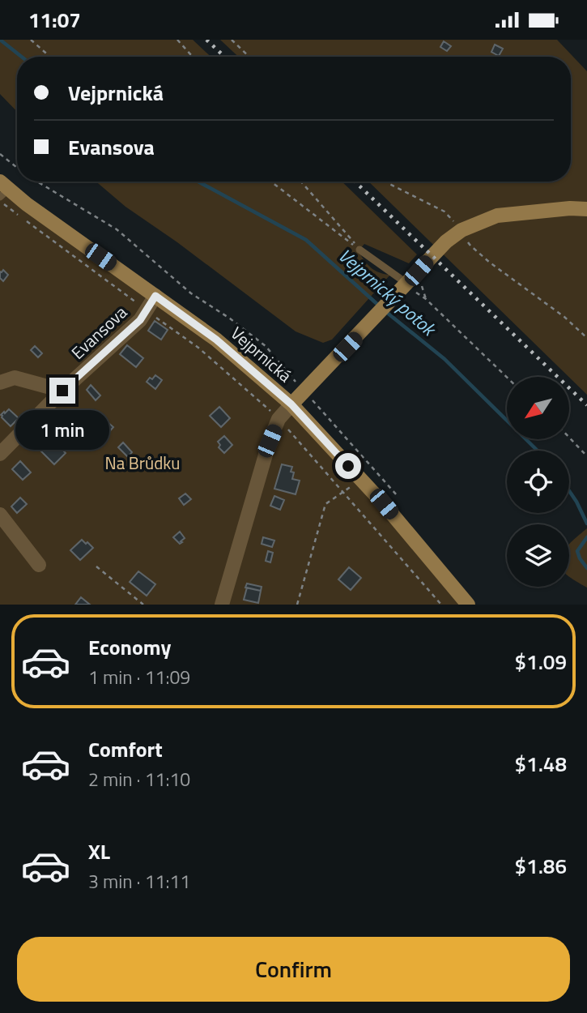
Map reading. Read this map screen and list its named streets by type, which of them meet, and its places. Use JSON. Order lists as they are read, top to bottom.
{
  "streets": {
    "main road": ["Vejprnická"],
    "street": ["Evansova"]
  },
  "crossings": [
    ["Evansova", "Vejprnická"]
  ],
  "water": ["Vejprnický potok"],
  "parks": ["Na Brůdku"],
  "north": "bottom left",
  "page": {
    "status": "11:07",
    "banner": ["Vejprnická", "Evansova"],
    "bubble": "1 min",
    "list": [
      {
        "name": "Economy",
        "note": "1 min · 11:09",
        "value": "$1.09"
      },
      {
        "name": "Comfort",
        "note": "2 min · 11:10",
        "value": "$1.48"
      },
      {
        "name": "XL",
        "note": "3 min · 11:11",
        "value": "$1.86"
      }
    ],
    "buttons": "Confirm"
  }
}
